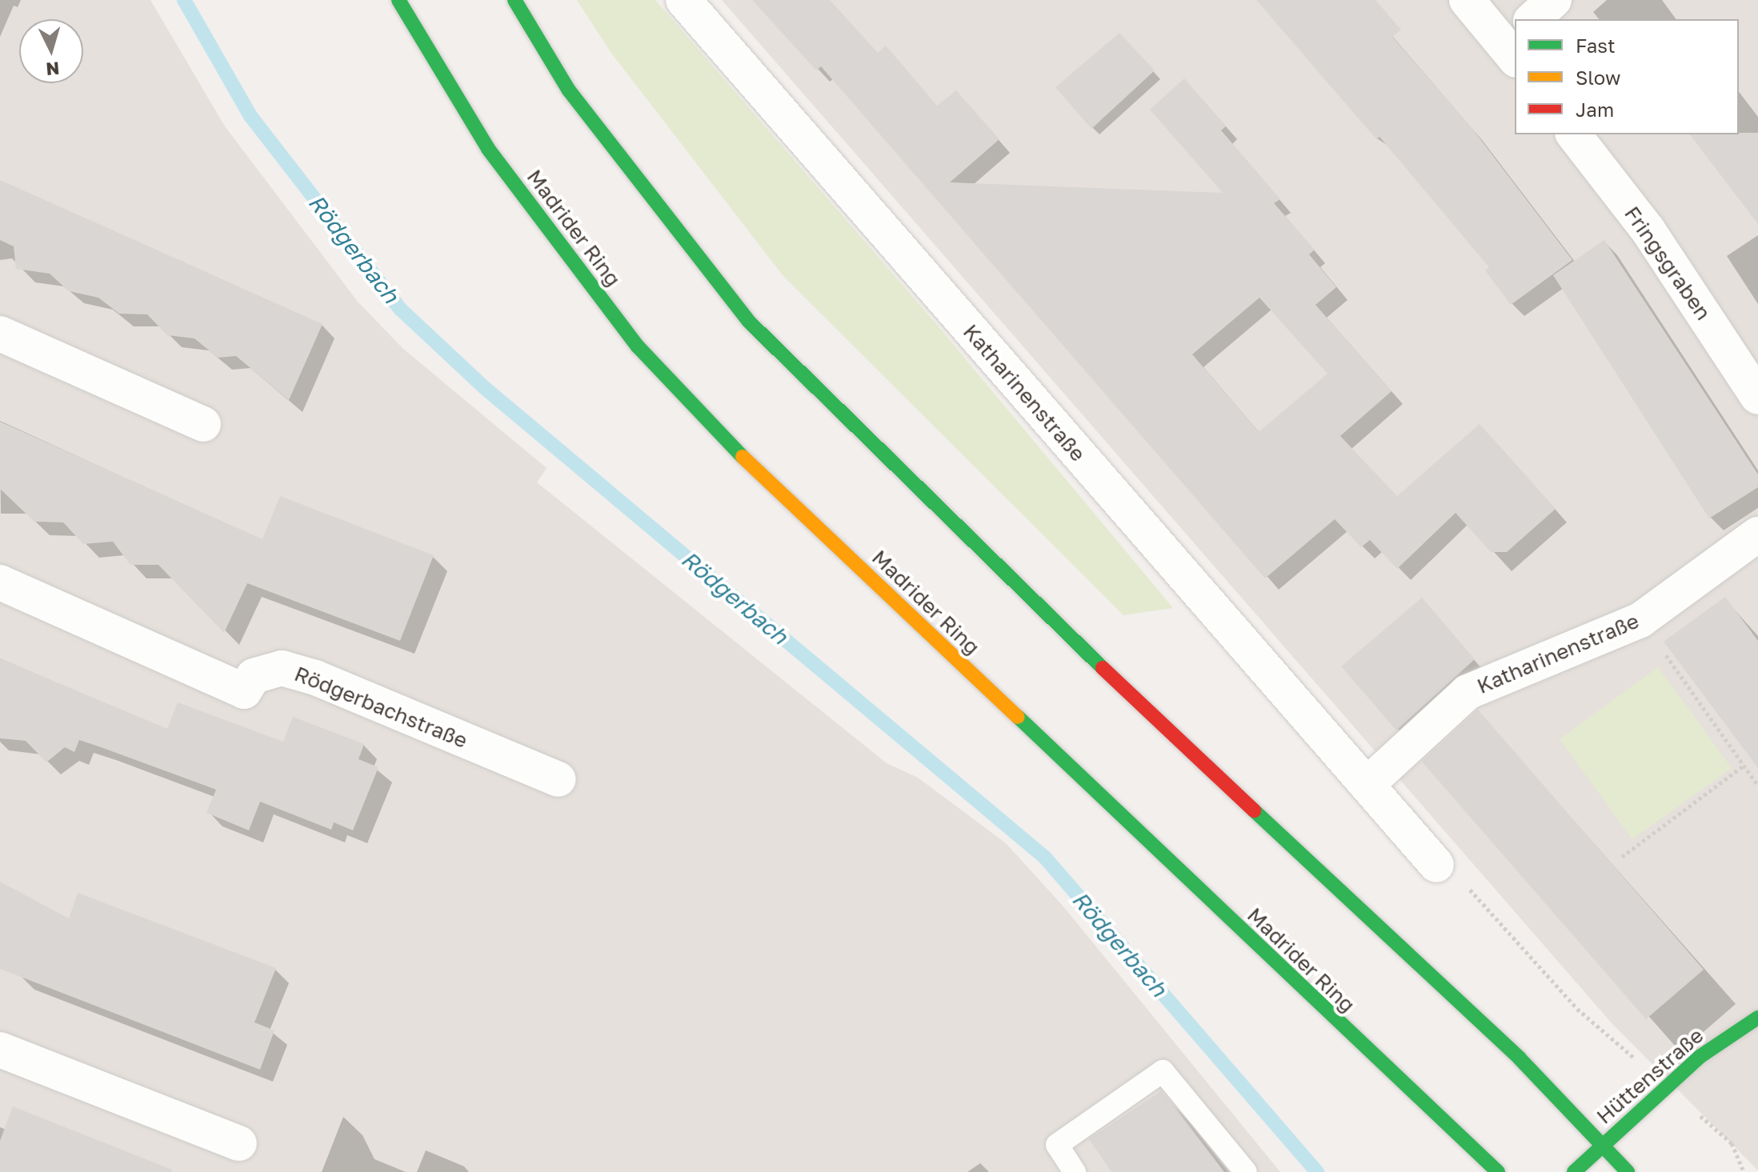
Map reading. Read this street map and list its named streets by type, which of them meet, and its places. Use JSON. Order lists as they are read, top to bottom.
{
  "streets": {
    "main road": ["Madrider Ring", "Hüttenstraße"],
    "street": ["Fringsgraben", "Katharinenstraße", "Rödgerbachstraße"]
  },
  "water": ["Rödgerbach"],
  "legend": ["Fast", "Slow", "Jam"],
  "north": "bottom"
}
